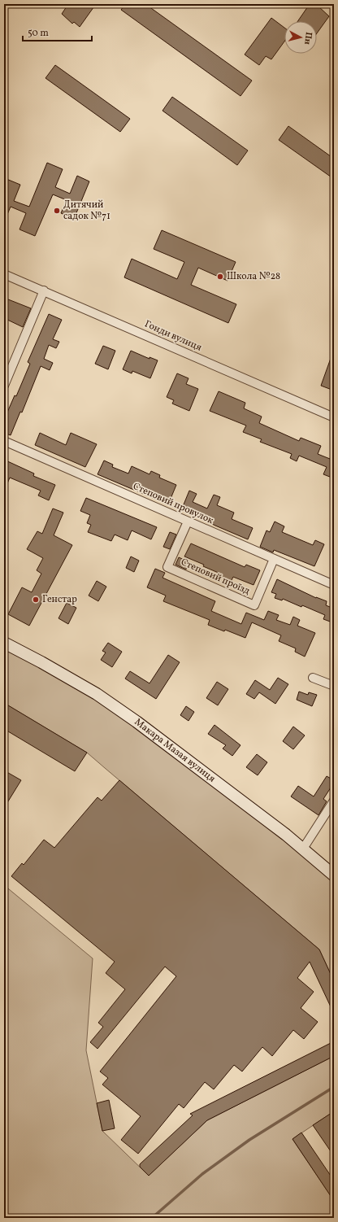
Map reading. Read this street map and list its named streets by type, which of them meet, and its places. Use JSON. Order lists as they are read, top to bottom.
{
  "streets": {
    "main road": ["Макара Мазая вулиця"],
    "street": ["Гонди вулиця", "Степовий провулок", "Степовий проїзд"]
  },
  "crossings": [
    ["Степовий провулок", "Степовий проїзд"]
  ],
  "places": ["Дитячий садок №71", "Школа №28", "Генстар"],
  "scale_bar": "50 m",
  "north": "right"
}
